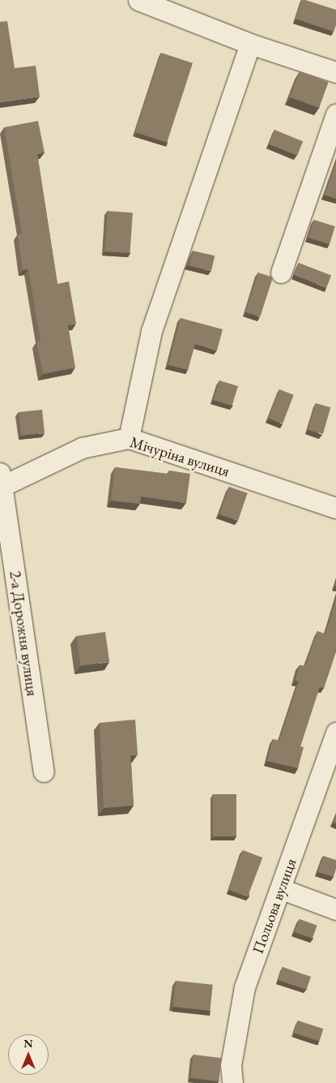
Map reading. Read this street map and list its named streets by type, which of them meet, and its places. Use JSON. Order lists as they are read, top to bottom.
{
  "streets": {
    "street": ["Мічуріна вулиця", "2-а Дорожня вулиця", "Польова вулиця"]
  },
  "crossings": [
    ["Мічуріна вулиця", "2-а Дорожня вулиця"]
  ],
  "north": "top"
}
